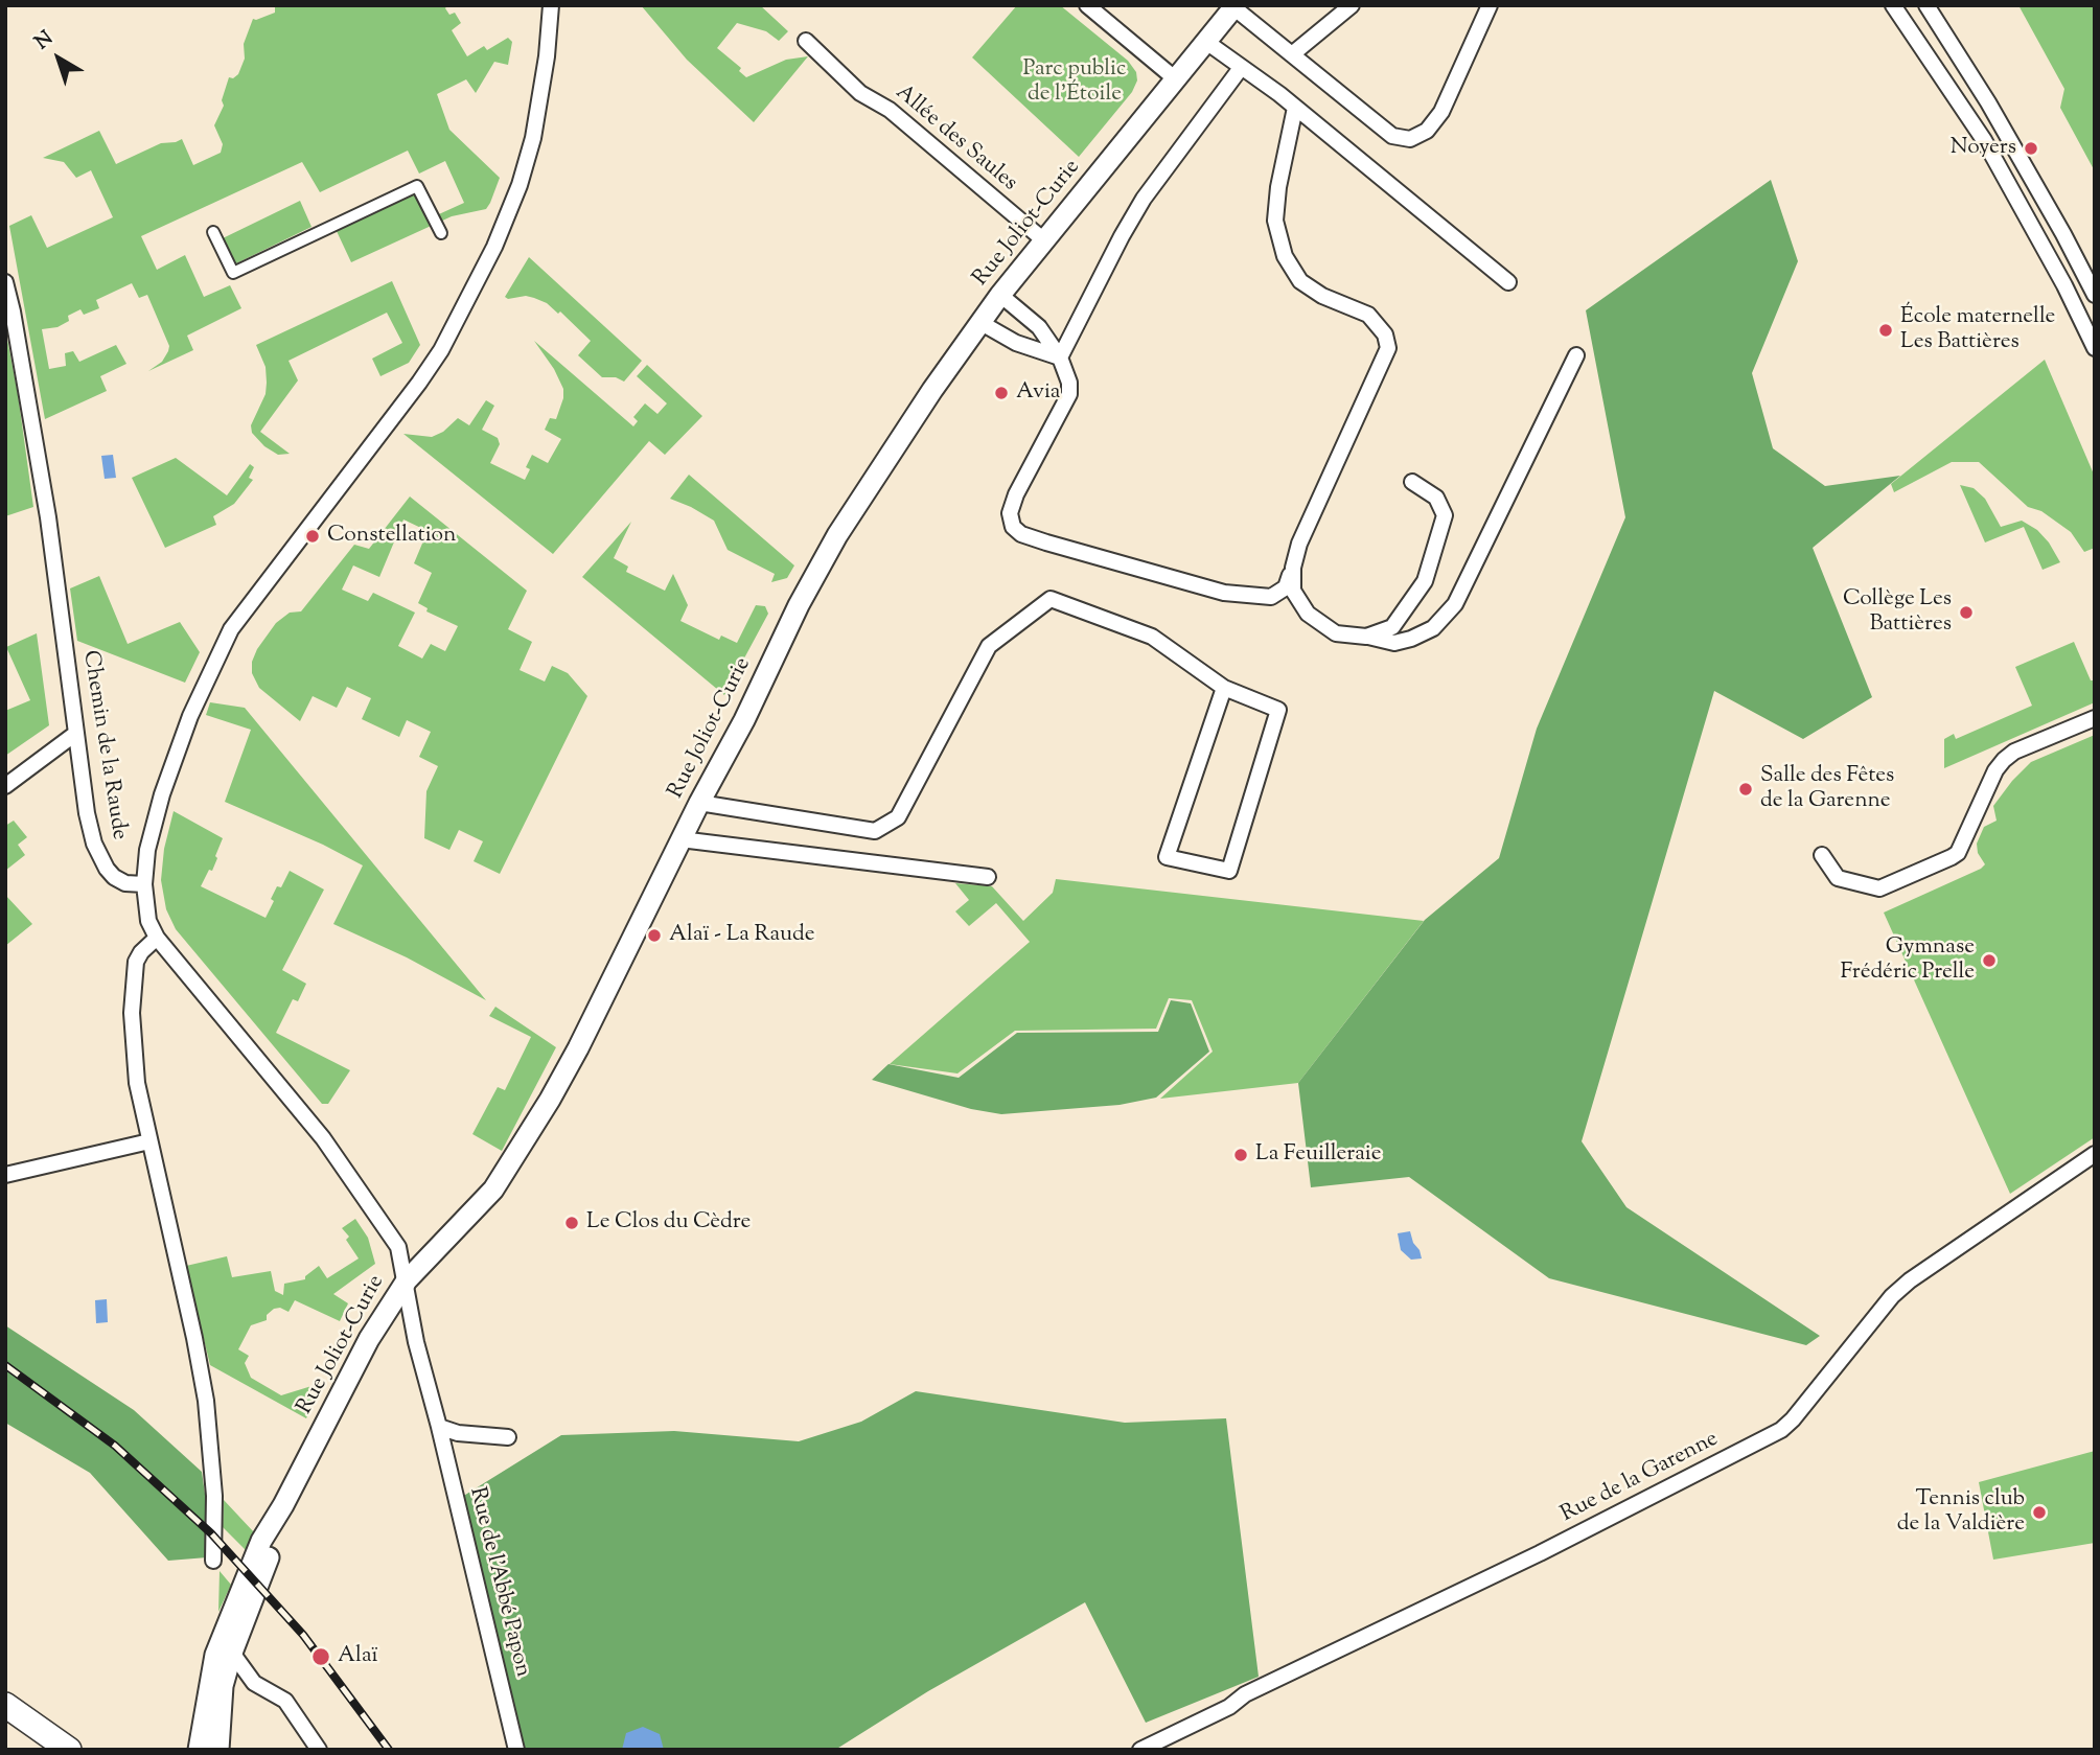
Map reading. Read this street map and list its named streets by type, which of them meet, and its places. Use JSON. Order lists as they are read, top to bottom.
{
  "streets": {
    "main road": ["Rue Joliot-Curie"],
    "street": [
      "Allée des Saules",
      "Chemin de la Raude",
      "Rue de la Garenne",
      "Rue de l'Abbé Papon"
    ]
  },
  "crossings": [
    ["Allée des Saules", "Rue Joliot-Curie"],
    ["Rue Joliot-Curie", "Rue de l'Abbé Papon"]
  ],
  "parks": ["Parc public de l'Étoile"],
  "places": [
    "Noyers",
    "École maternelle Les Battières",
    "Avia",
    "Constellation",
    "Collège Les Battières",
    "Salle des Fêtes de la Garenne",
    "Alaï - La Raude",
    "Gymnase Frédéric Prelle",
    "La Feuilleraie",
    "Le Clos du Cèdre",
    "Tennis club de la Valdière",
    "Alaï"
  ],
  "north": "top left"
}
